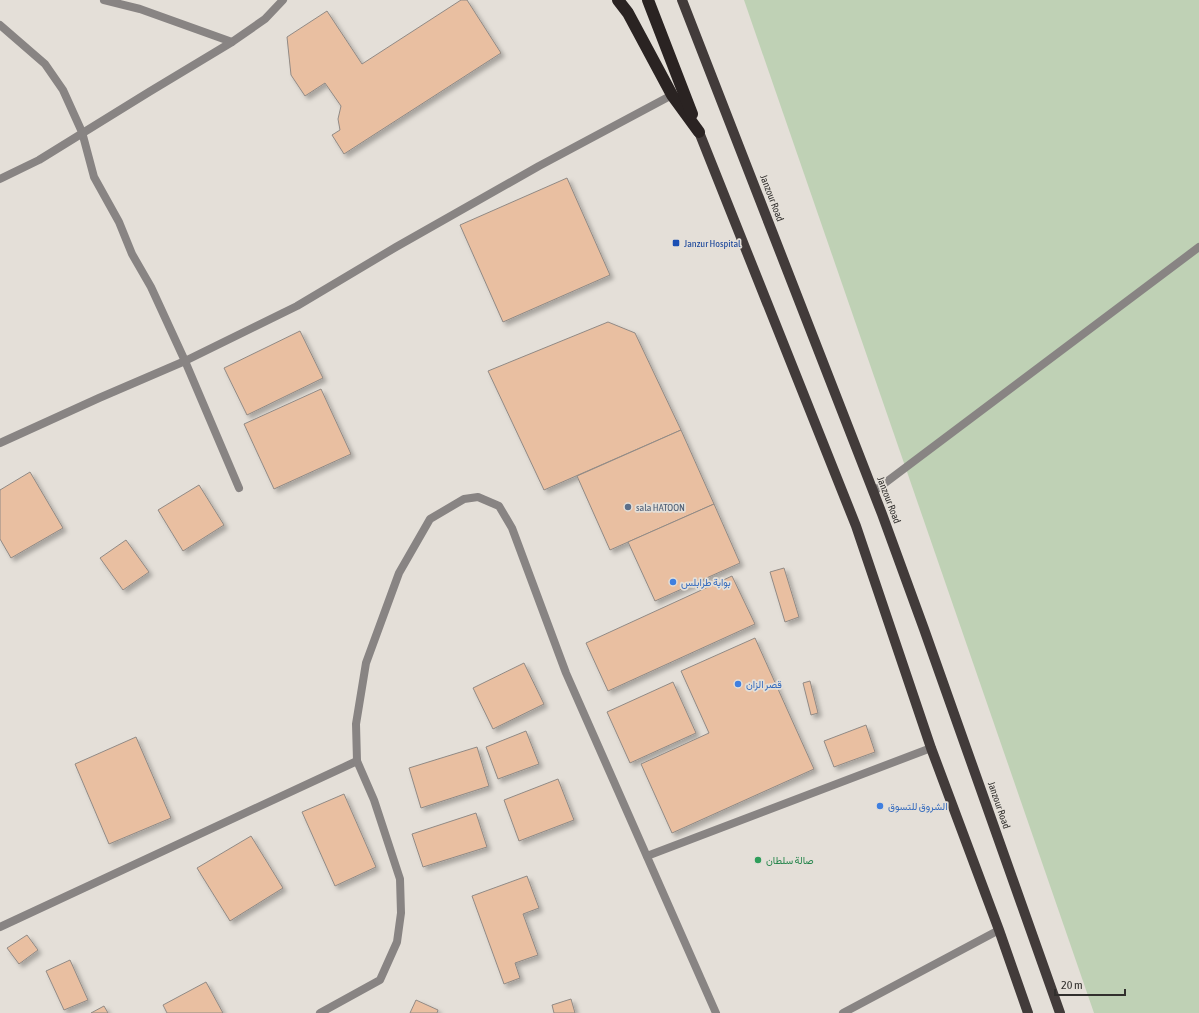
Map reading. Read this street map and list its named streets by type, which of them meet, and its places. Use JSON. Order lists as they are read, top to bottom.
{
  "streets": {
    "main road": ["Janzour Road"]
  },
  "places": {
    "transit": ["Janzur Hospital"],
    "other": [
      "sala HATOON",
      "بوابة طرابلس",
      "قصر الزان",
      "الشروق للتسوق",
      "صالة سلطان"
    ]
  },
  "scale_bar": "20 m"
}
